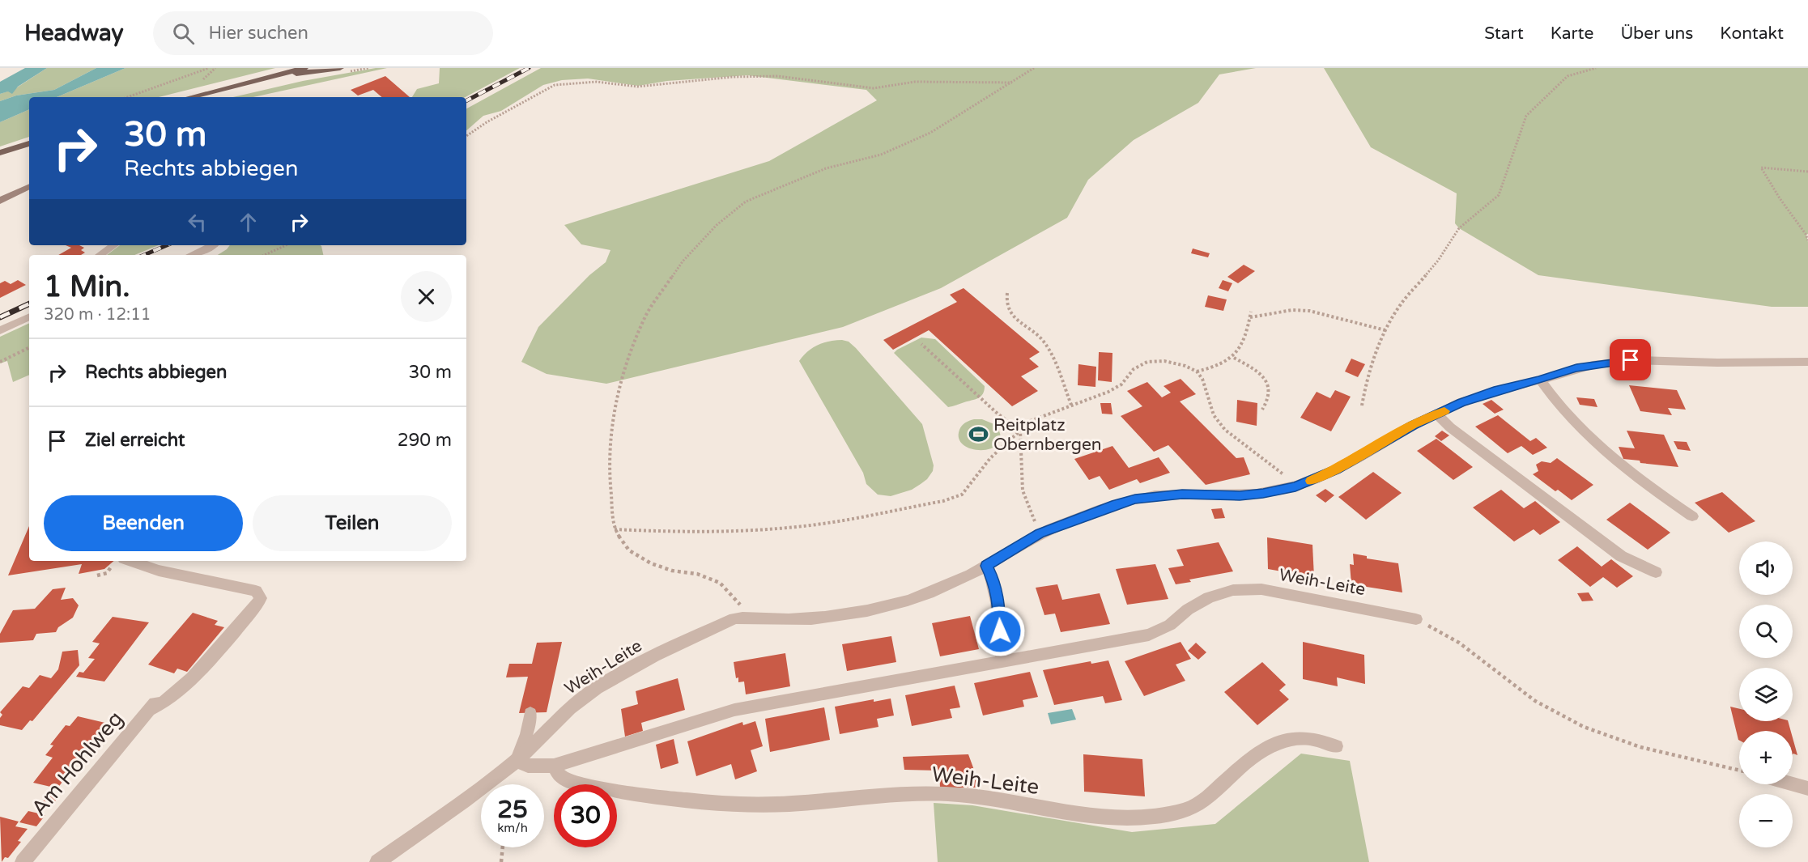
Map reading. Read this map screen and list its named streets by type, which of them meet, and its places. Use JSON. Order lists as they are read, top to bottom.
{
  "streets": {
    "street": ["Weih-Leite", "Am Hohlweg"]
  },
  "places": {
    "sports": ["Reitplatz Obernbergen"]
  },
  "page": {
    "header": "Headway",
    "search": "Hier suchen",
    "nav": [
      "Start",
      "Karte",
      "Über uns",
      "Kontakt"
    ],
    "turn": ["30 m", "Rechts abbiegen"],
    "heading": ["1 Min.", "320 m · 12:11"],
    "list": [
      {
        "name": "Rechts abbiegen",
        "value": "30 m"
      },
      {
        "name": "Ziel erreicht",
        "value": "290 m"
      }
    ],
    "buttons": ["Beenden", "Teilen"],
    "map_buttons": ["+", "−"],
    "speed": "25 km/h",
    "limit": "30"
  }
}
